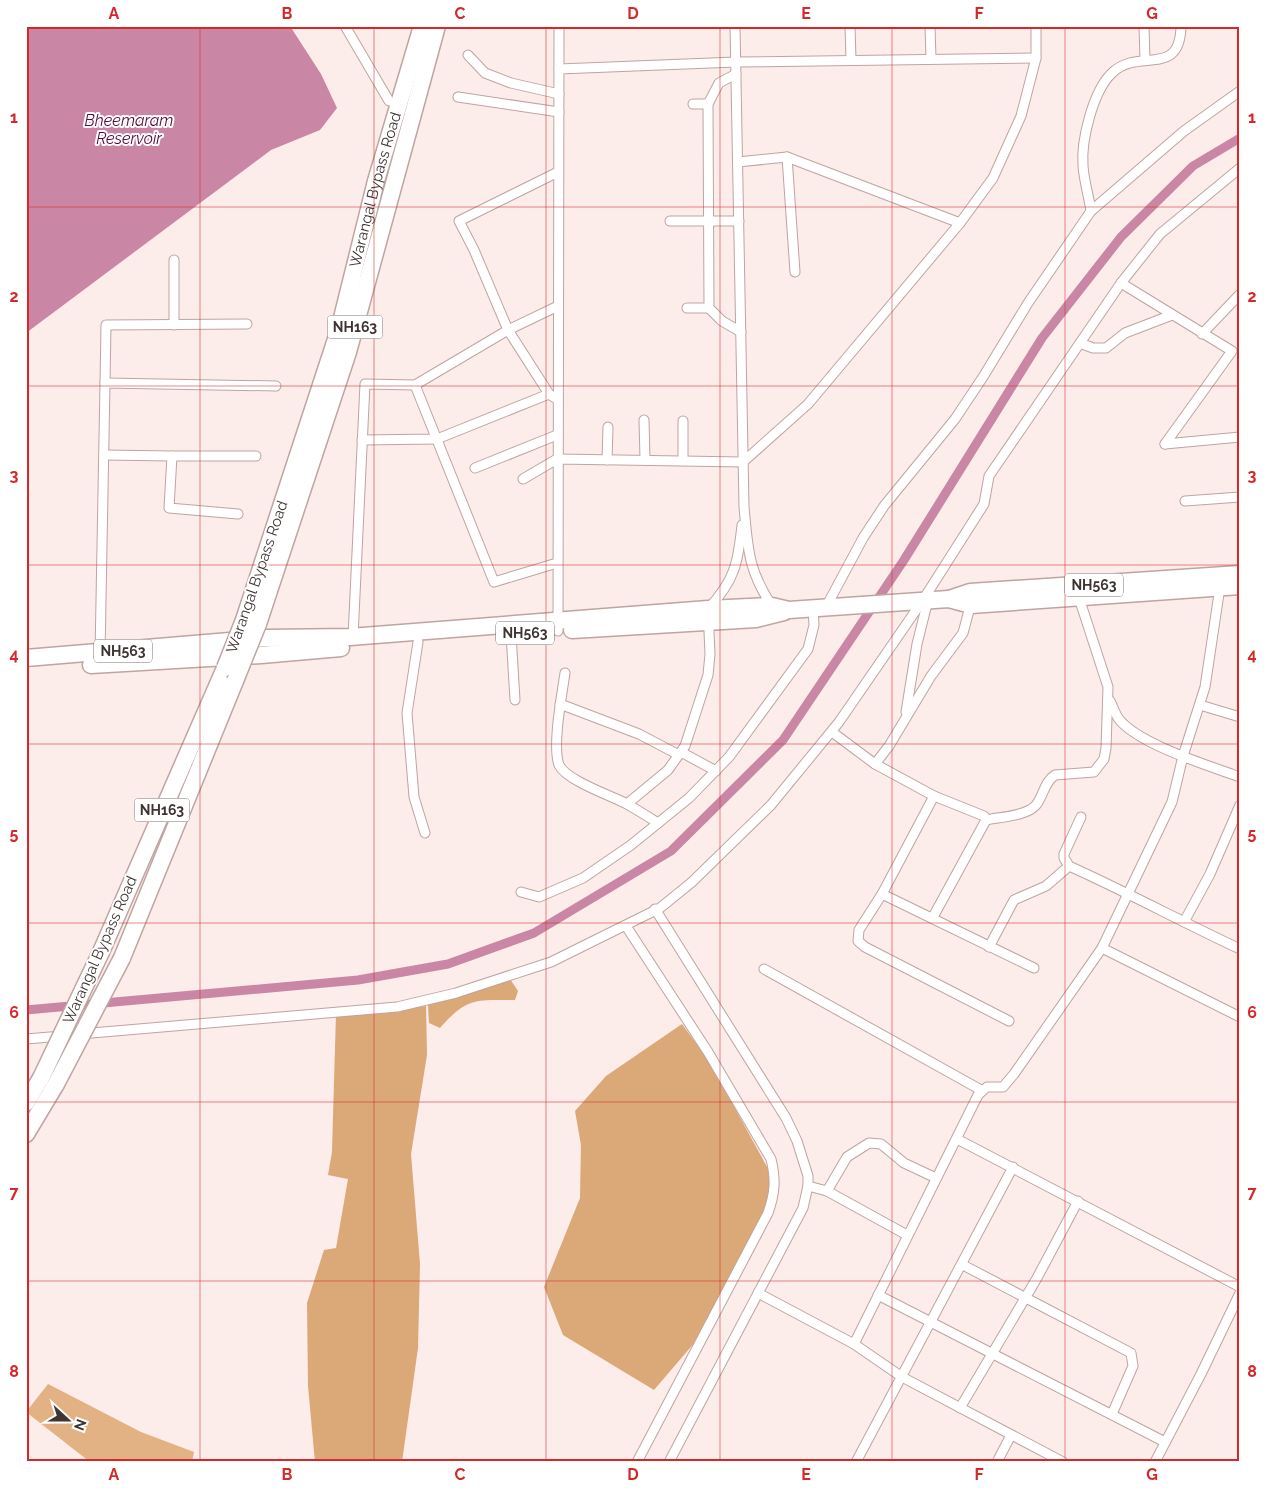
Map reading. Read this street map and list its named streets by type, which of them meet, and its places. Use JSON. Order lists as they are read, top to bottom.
{
  "streets": {
    "highway": ["Warangal Bypass Road", "NH163", "NH563"]
  },
  "water": ["Bheemaram Reservoir"],
  "north": "right",
  "grid": {
    "columns": [
      "A",
      "B",
      "C",
      "D",
      "E",
      "F",
      "G"
    ],
    "rows": [
      "1",
      "2",
      "3",
      "4",
      "5",
      "6",
      "7",
      "8"
    ]
  }
}
